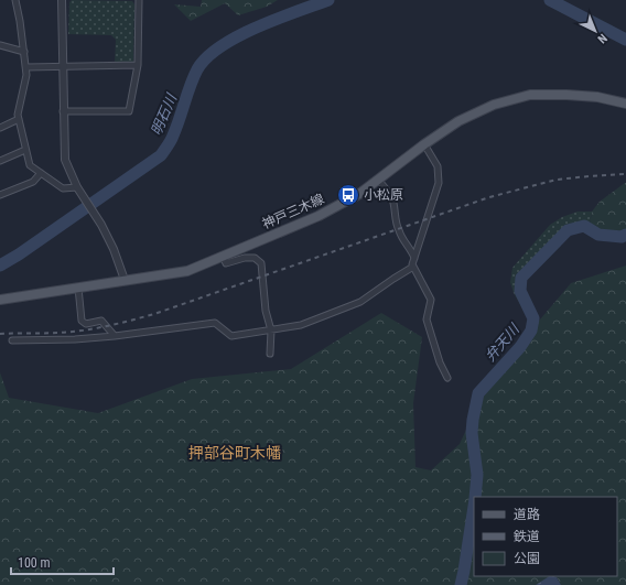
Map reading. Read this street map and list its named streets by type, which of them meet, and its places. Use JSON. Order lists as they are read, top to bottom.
{
  "streets": {
    "main road": ["神戸三木線"]
  },
  "districts": ["押部谷町木幡"],
  "water": ["明石川", "弁天川"],
  "places": {
    "bus stop": ["小松原"]
  },
  "legend": ["道路", "鉄道", "公園"],
  "scale_bar": "100 m",
  "north": "bottom right"
}
